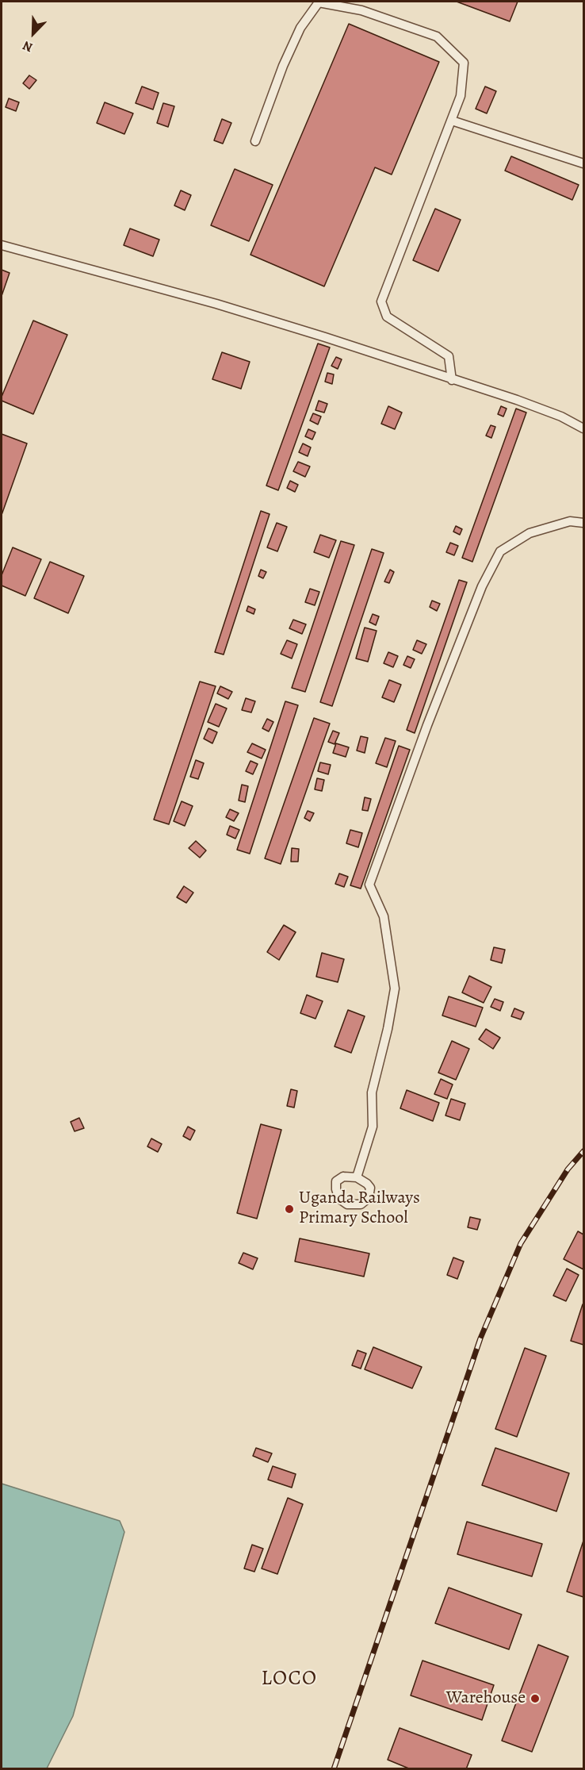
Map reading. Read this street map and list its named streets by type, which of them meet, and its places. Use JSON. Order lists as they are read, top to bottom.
{
  "districts": ["LOCO"],
  "places": ["Uganda Railways Primary School", "Warehouse"],
  "north": "bottom left"
}
